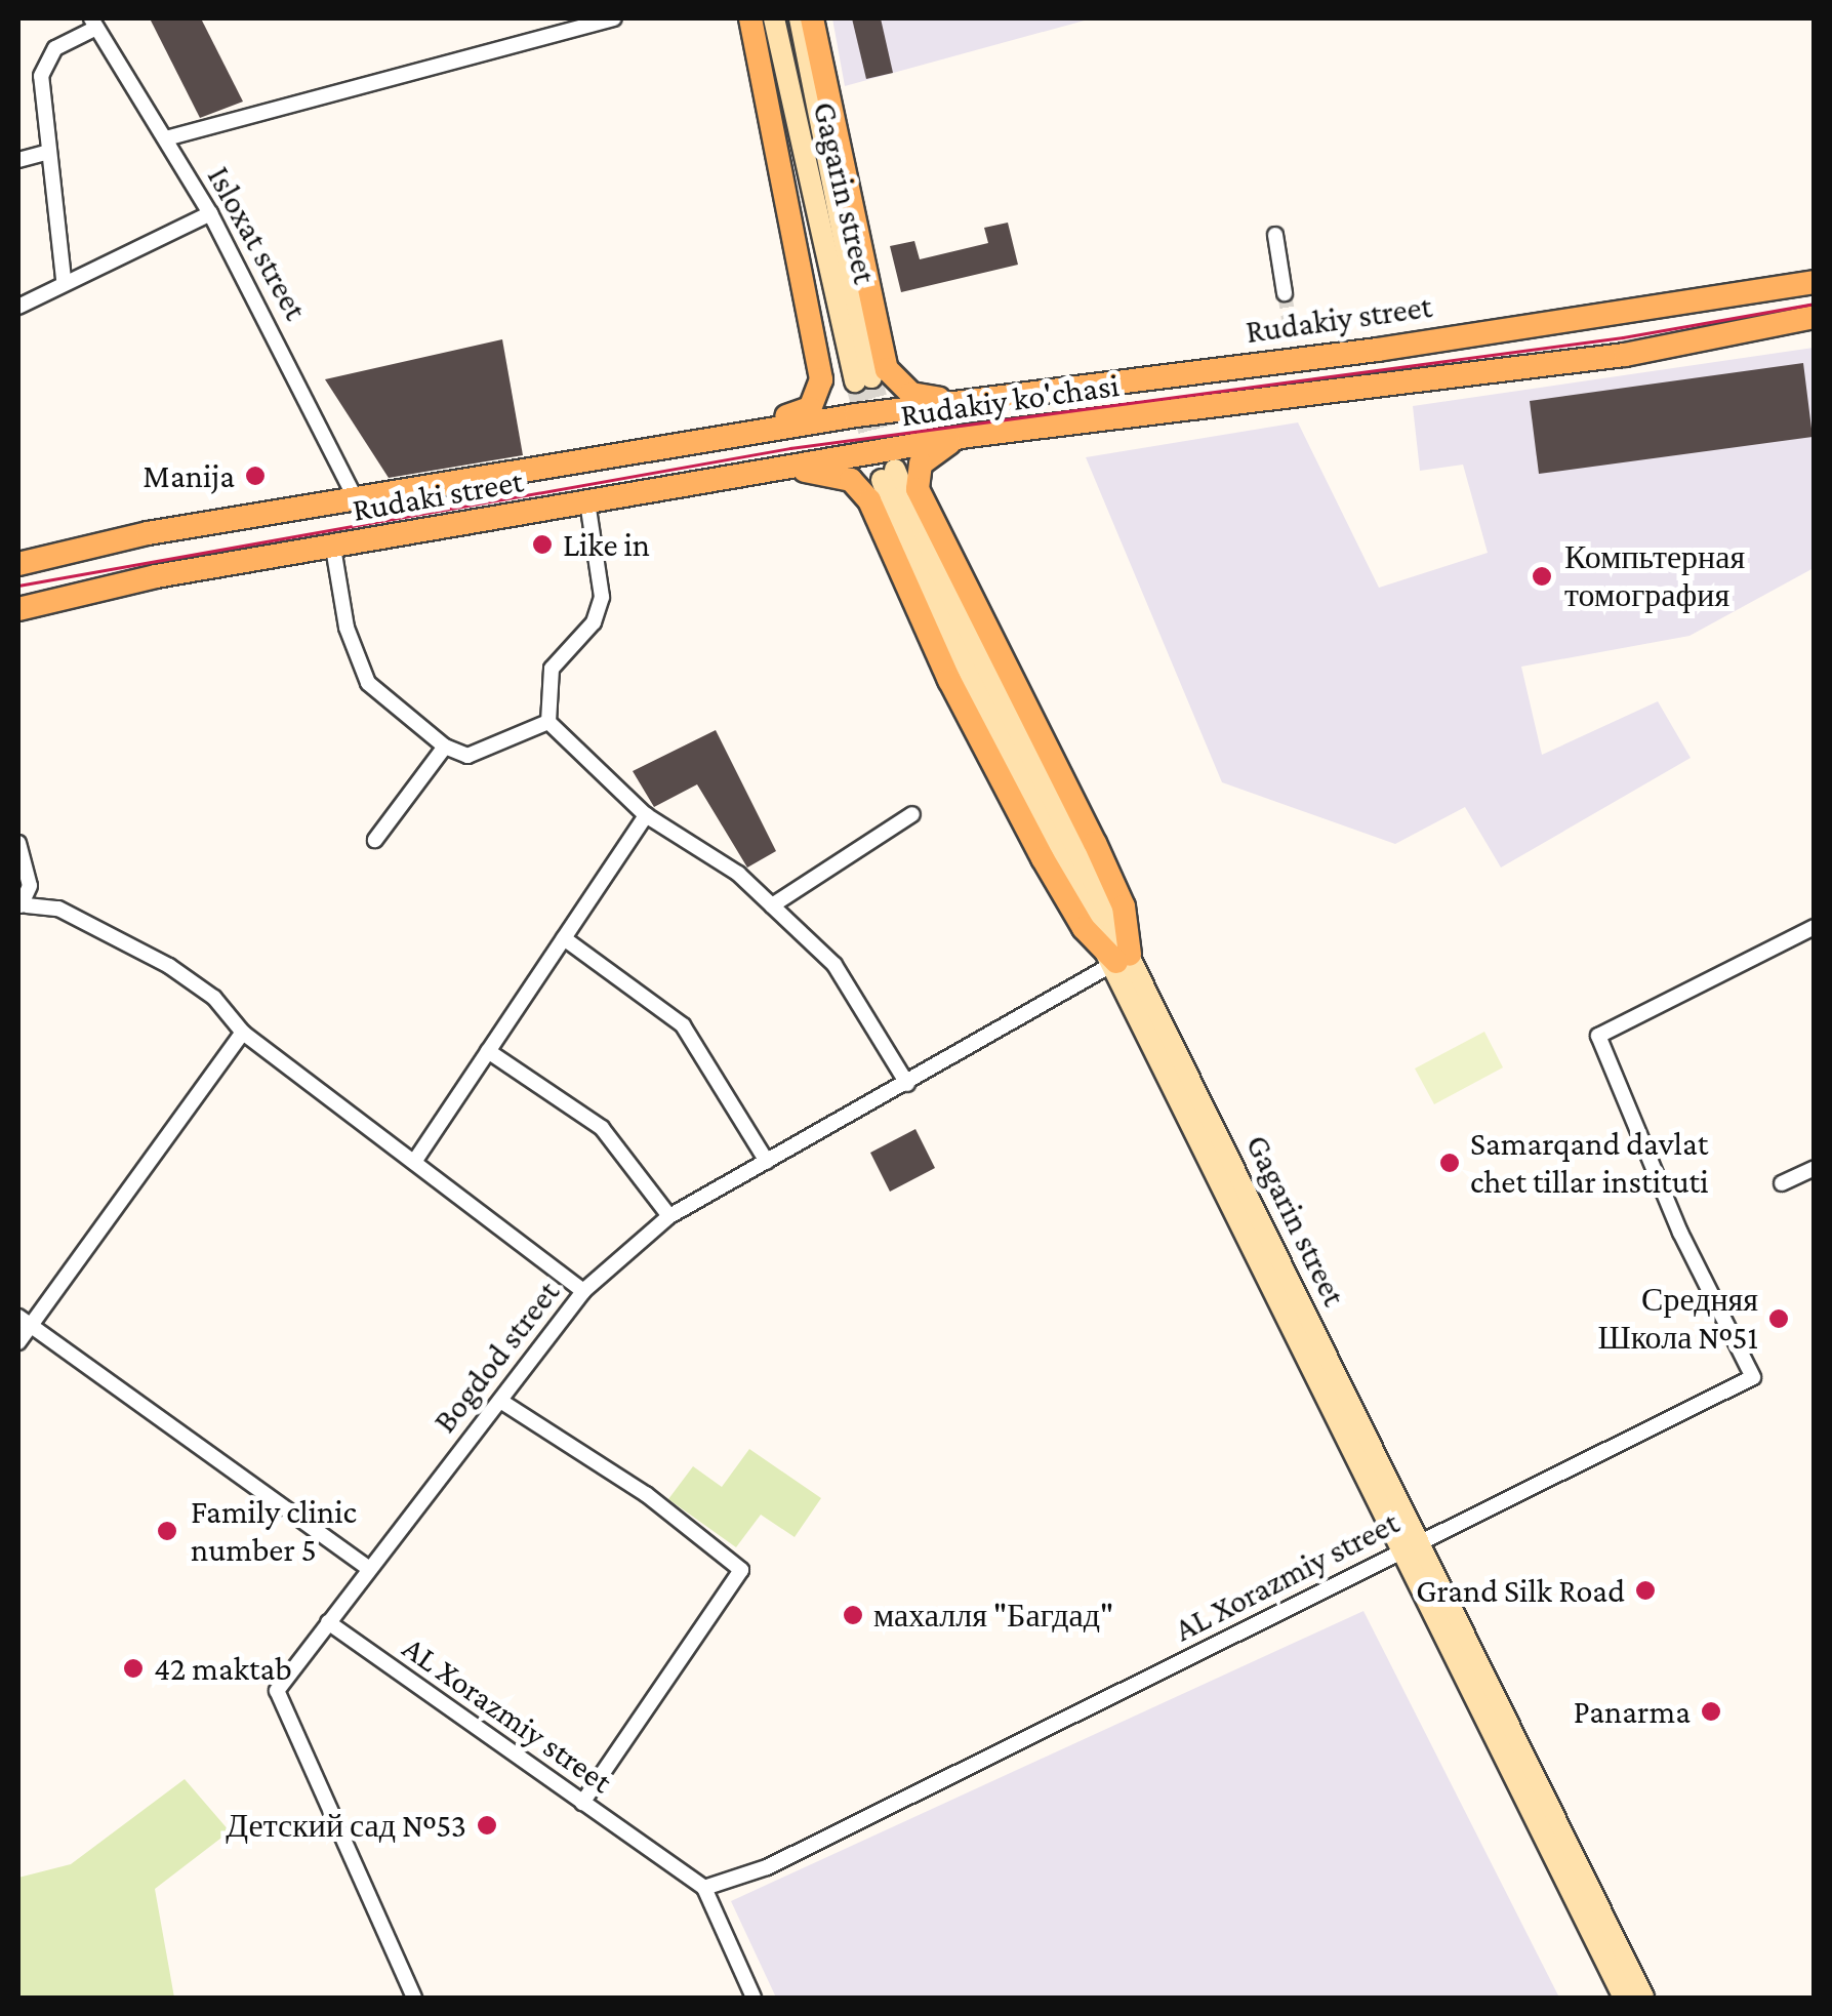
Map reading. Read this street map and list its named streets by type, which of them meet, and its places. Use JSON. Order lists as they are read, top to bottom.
{
  "streets": {
    "main road": [
      "Gagarin street",
      "Rudakiy street",
      "Rudakiy ko'chasi",
      "Rudaki street"
    ],
    "street": ["Isloxat street", "Bogdod street", "AL Xorazmiy street"]
  },
  "crossings": [
    ["Gagarin street", "Bogdod street"],
    ["Gagarin street", "AL Xorazmiy street"],
    ["Isloxat street", "Rudaki street"],
    ["Rudakiy street", "Rudaki street"],
    ["Rudakiy ko'chasi", "Rudaki street"],
    ["Bogdod street", "AL Xorazmiy street"]
  ],
  "places": [
    "Manija",
    "Like in",
    "Компьтерная томография",
    "Samarqand davlat chet tillar instituti",
    "Средняя Школа №51",
    "Family clinic number 5",
    "Grand Silk Road",
    "махалля \"Багдад\"",
    "42 maktab",
    "Panarma",
    "Детский сад №53"
  ]
}
